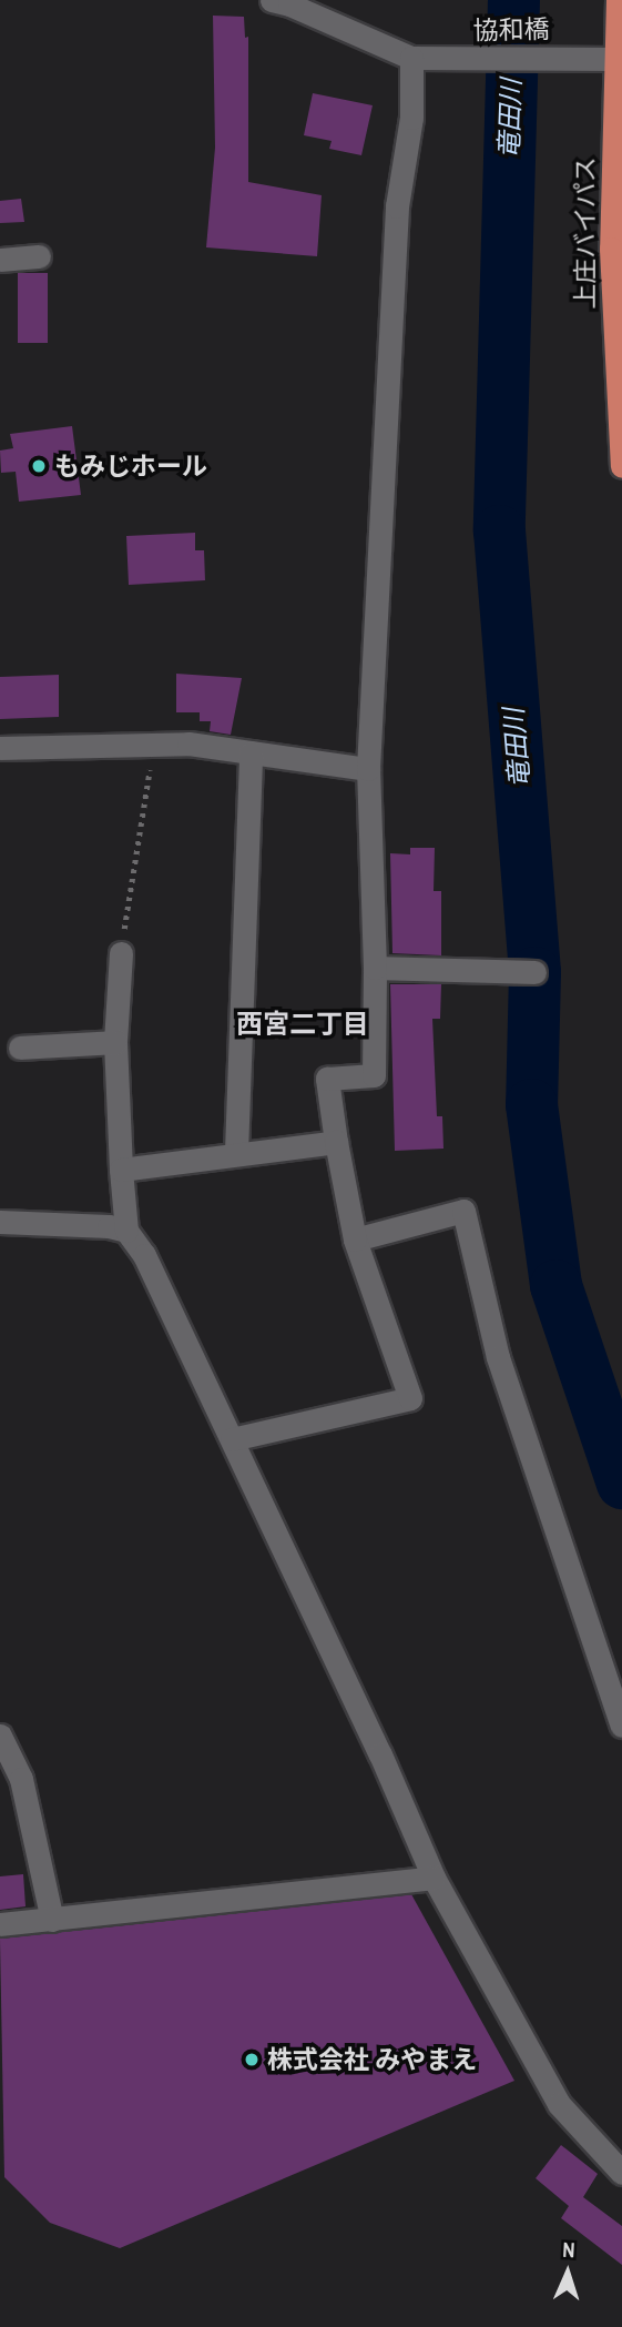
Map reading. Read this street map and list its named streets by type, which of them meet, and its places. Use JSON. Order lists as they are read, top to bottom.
{
  "streets": {
    "highway": ["上庄バイパス"],
    "street": ["協和橋"]
  },
  "crossings": [
    ["協和橋", "上庄バイパス"]
  ],
  "districts": ["西宮二丁目"],
  "water": ["竜田川"],
  "places": ["もみじホール", "株式会社 みやまえ"],
  "north": "top"
}
